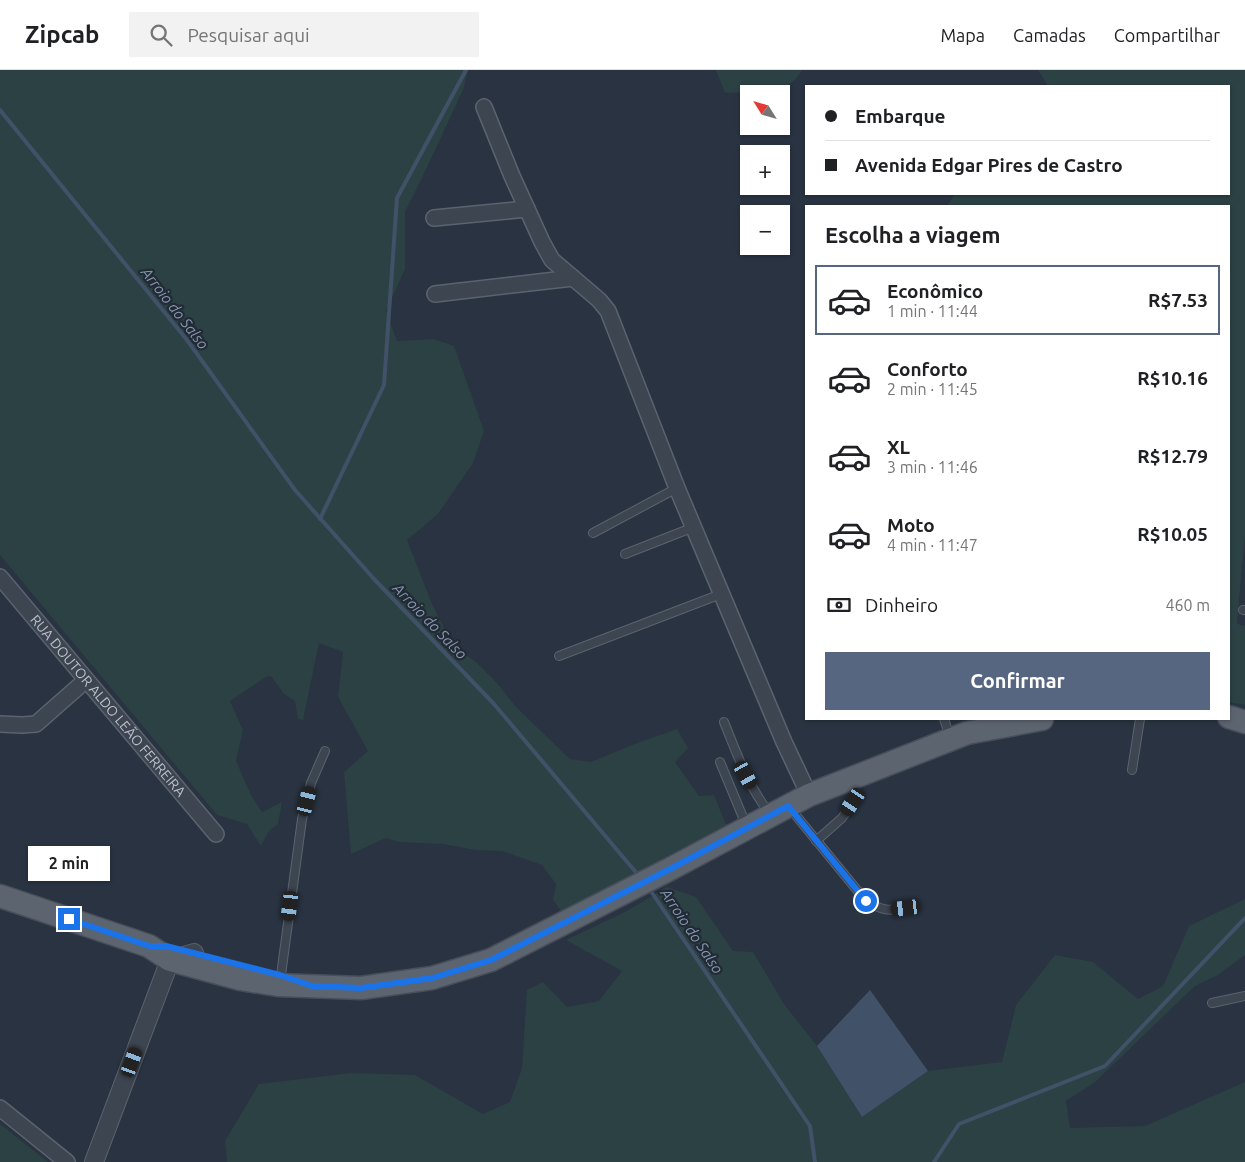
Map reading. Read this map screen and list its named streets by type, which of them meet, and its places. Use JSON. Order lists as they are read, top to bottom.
{
  "streets": {
    "street": ["RUA DOUTOR ALDO LEÃO FERREIRA"]
  },
  "water": ["Arroio do Salso"],
  "north": "top left",
  "page": {
    "header": "Zipcab",
    "search": "Pesquisar aqui",
    "nav": ["Mapa", "Camadas", "Compartilhar"],
    "map_buttons": ["+", "−"],
    "banner": ["Embarque", "Avenida Edgar Pires de Castro"],
    "heading": "Escolha a viagem",
    "list": [
      {
        "name": "Econômico",
        "note": "1 min · 11:44",
        "value": "R$7.53"
      },
      {
        "name": "Conforto",
        "note": "2 min · 11:45",
        "value": "R$10.16"
      },
      {
        "name": "XL",
        "note": "3 min · 11:46",
        "value": "R$12.79"
      },
      {
        "name": "Moto",
        "note": "4 min · 11:47",
        "value": "R$10.05"
      }
    ],
    "pay": ["Dinheiro", "460 m"],
    "buttons": "Confirmar",
    "bubble": "2 min"
  }
}
